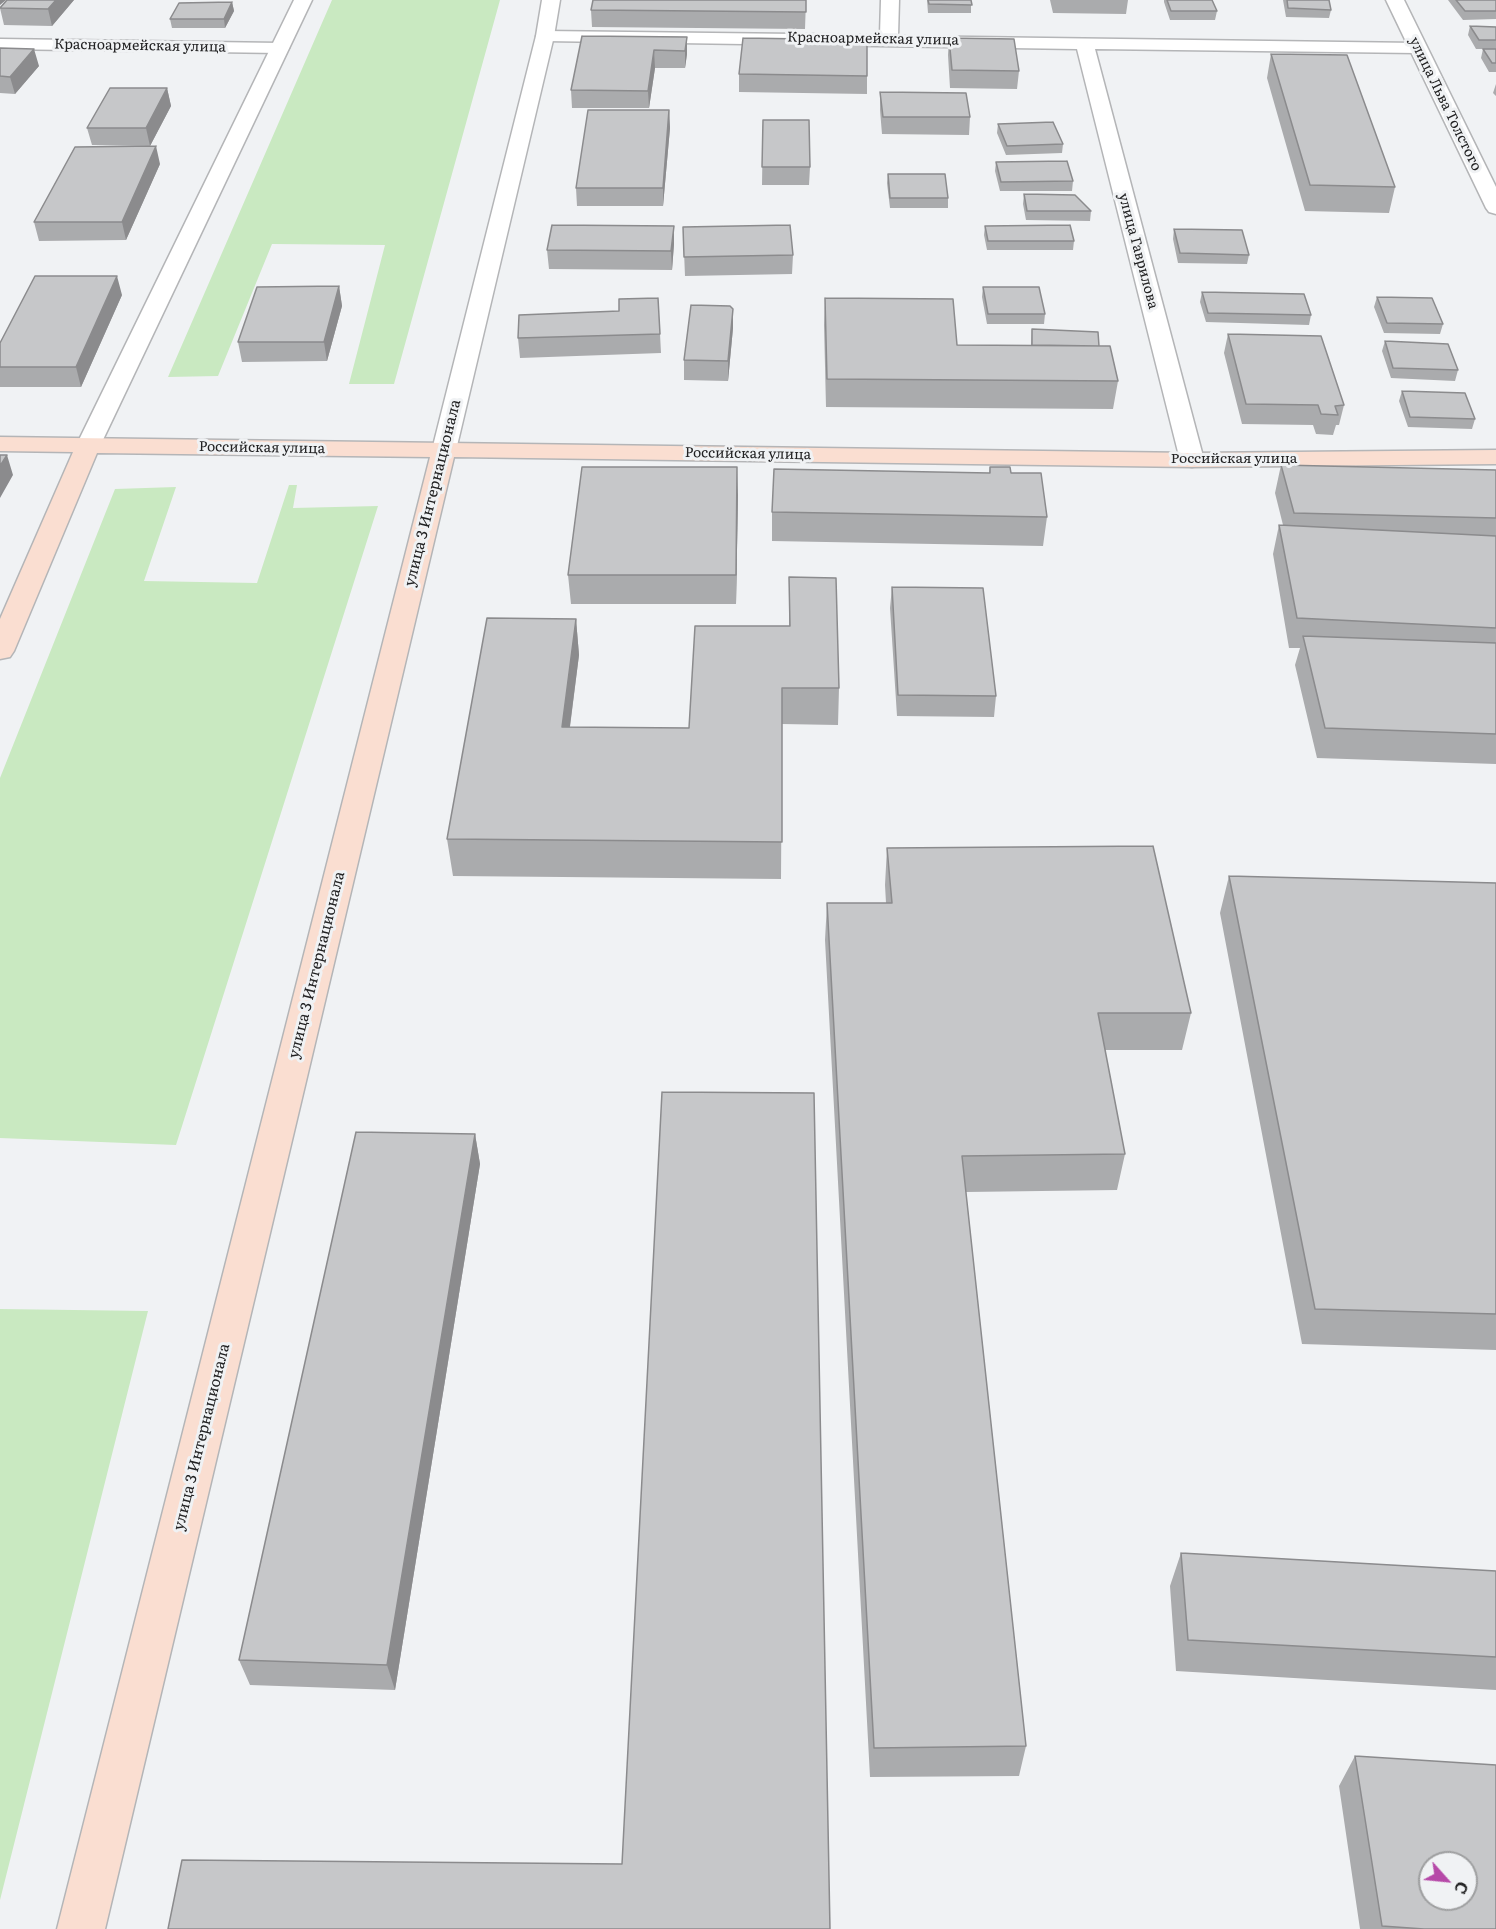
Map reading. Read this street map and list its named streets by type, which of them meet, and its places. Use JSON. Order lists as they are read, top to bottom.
{
  "streets": {
    "main road": ["Российская улица", "улица 3 Интернационала"],
    "street": ["Красноармейская улица", "улица Льва Толстого", "улица Гаврилова"]
  },
  "crossings": [
    ["Красноармейская улица", "улица Льва Толстого"],
    ["Красноармейская улица", "улица Гаврилова"],
    ["Красноармейская улица", "улица 3 Интернационала"],
    ["улица Гаврилова", "Российская улица"],
    ["Российская улица", "улица 3 Интернационала"]
  ],
  "north": "bottom right"
}
